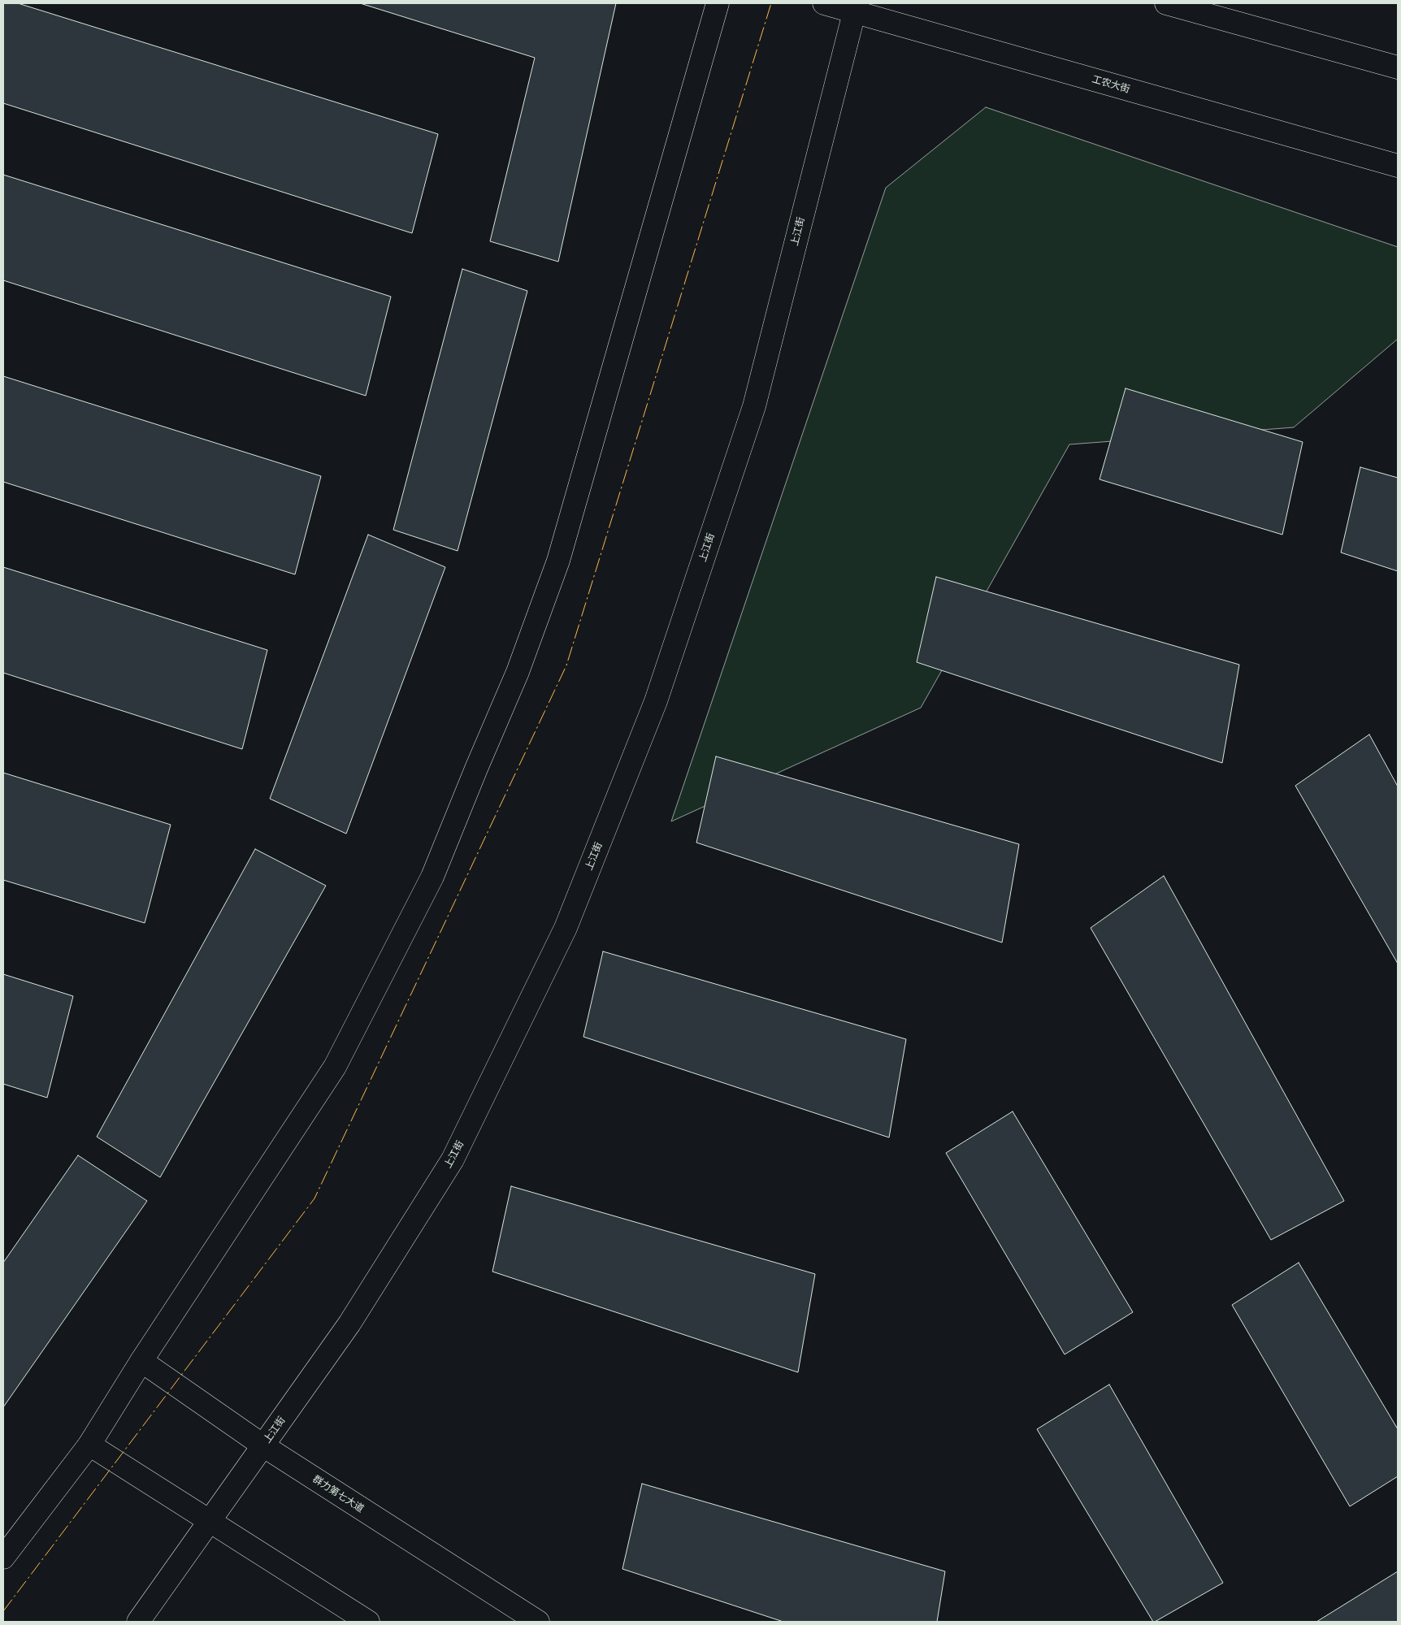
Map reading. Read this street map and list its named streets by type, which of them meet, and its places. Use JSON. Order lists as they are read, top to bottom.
{
  "streets": {
    "main road": ["工农大街", "上江街", "群力第七大道"]
  },
  "crossings": [
    ["工农大街", "上江街"],
    ["上江街", "群力第七大道"]
  ]
}
